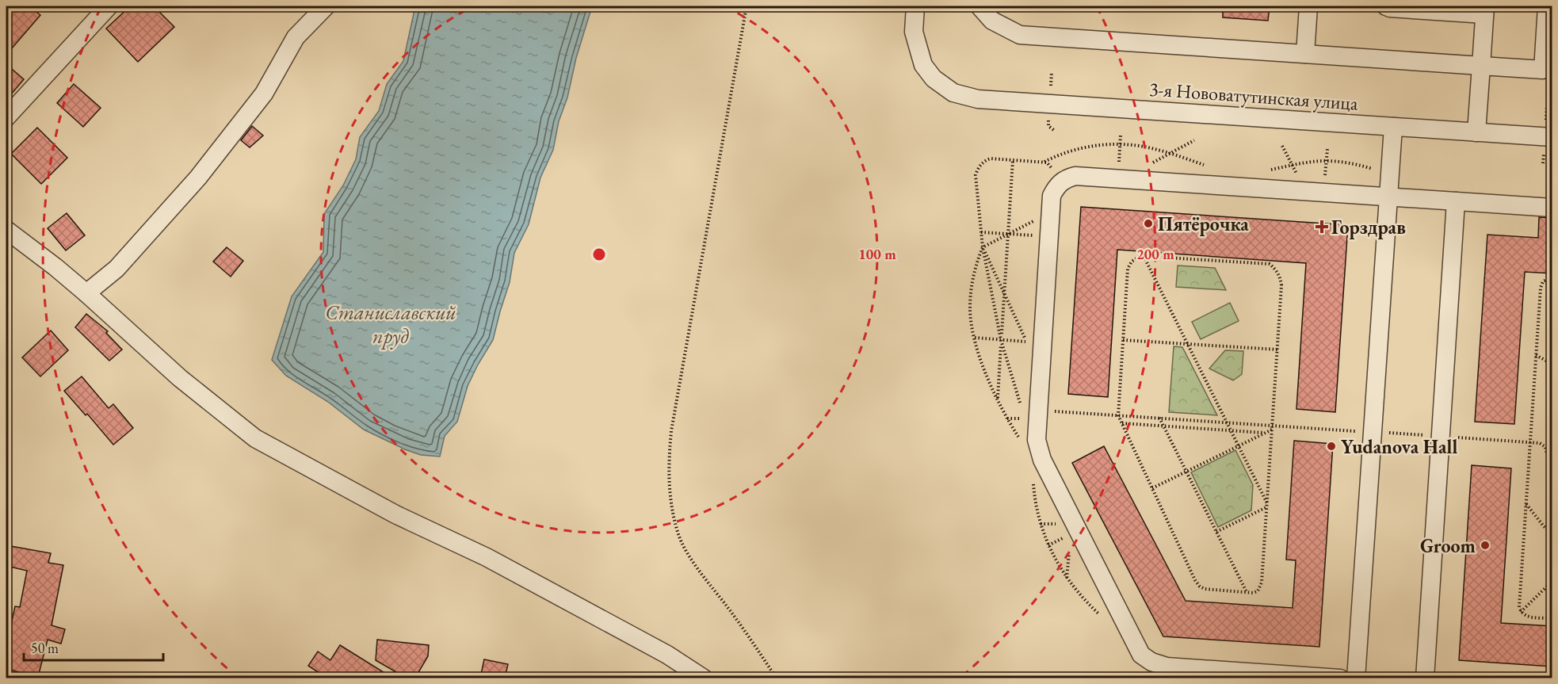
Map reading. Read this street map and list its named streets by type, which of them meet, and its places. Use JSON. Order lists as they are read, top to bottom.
{
  "streets": {
    "street": ["3-я Нововатутинская улица"]
  },
  "water": ["Станиславский пруд"],
  "places": {
    "other": ["Пятёрочка", "Yudanova Hall", "Groom"],
    "health": ["Горздрав"]
  },
  "scale_bar": "50 m",
  "rings": ["100 m", "200 m"]
}
